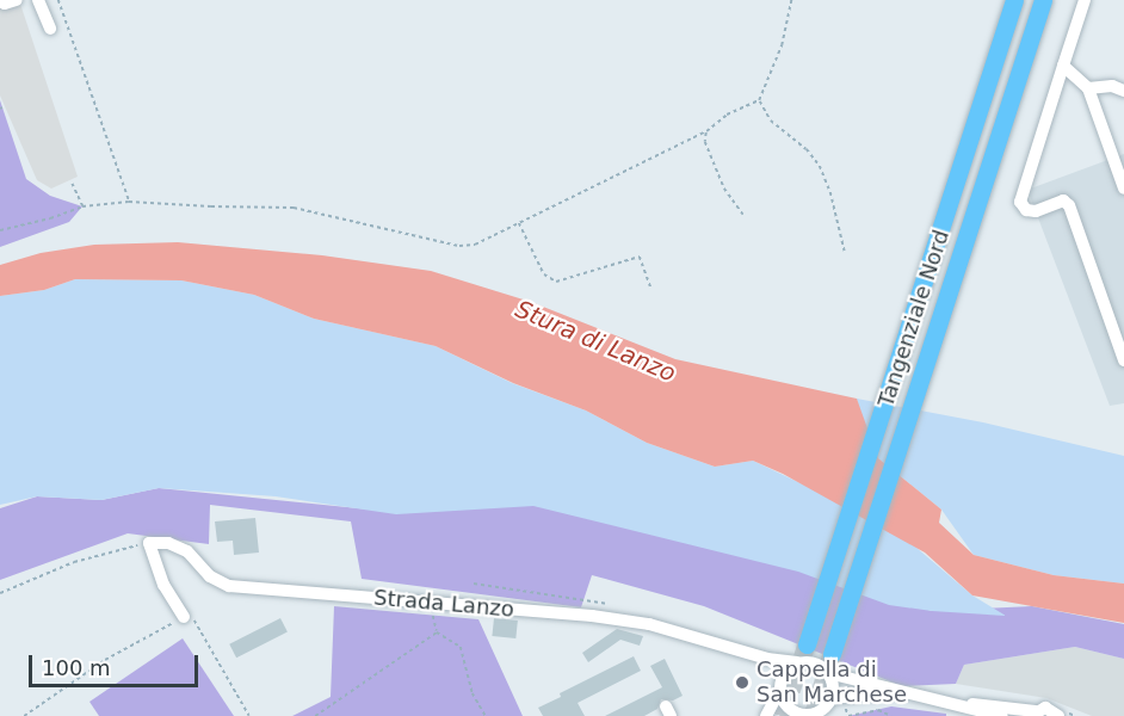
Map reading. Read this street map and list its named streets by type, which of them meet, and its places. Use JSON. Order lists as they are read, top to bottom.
{
  "streets": {
    "highway": ["Tangenziale Nord"],
    "street": ["Strada Lanzo"]
  },
  "water": ["Stura di Lanzo"],
  "places": ["Cappella di San Marchese"],
  "scale_bar": "100 m"
}
